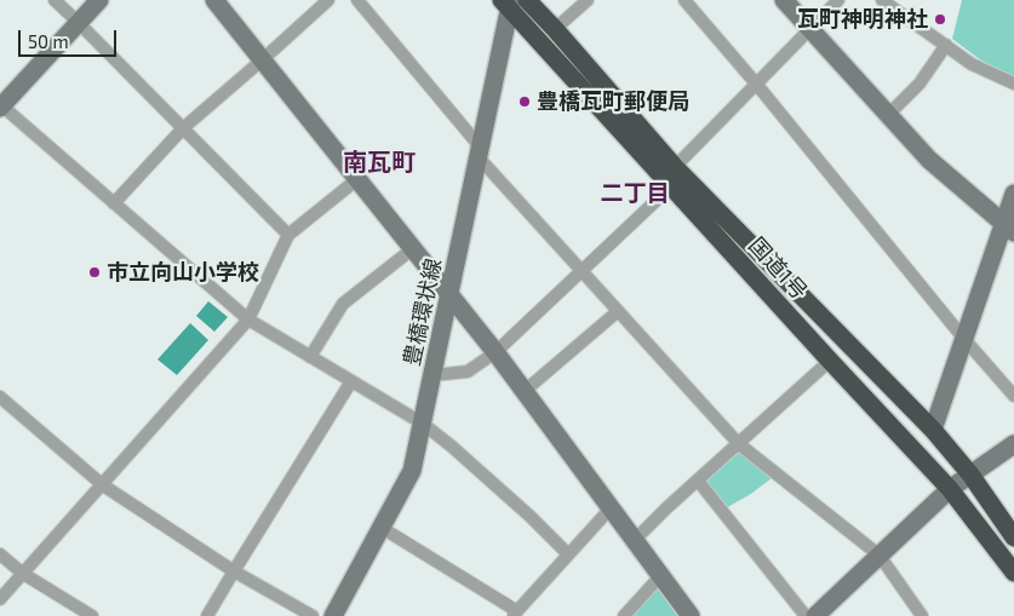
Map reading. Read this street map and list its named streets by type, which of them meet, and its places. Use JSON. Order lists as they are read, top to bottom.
{
  "streets": {
    "highway": ["国道1号"],
    "street": ["豊橋環状線"]
  },
  "crossings": [
    ["国道1号", "豊橋環状線"]
  ],
  "districts": ["南瓦町", "二丁目"],
  "places": ["瓦町神明神社", "豊橋瓦町郵便局", "市立向山小学校"],
  "scale_bar": "50 m"
}
